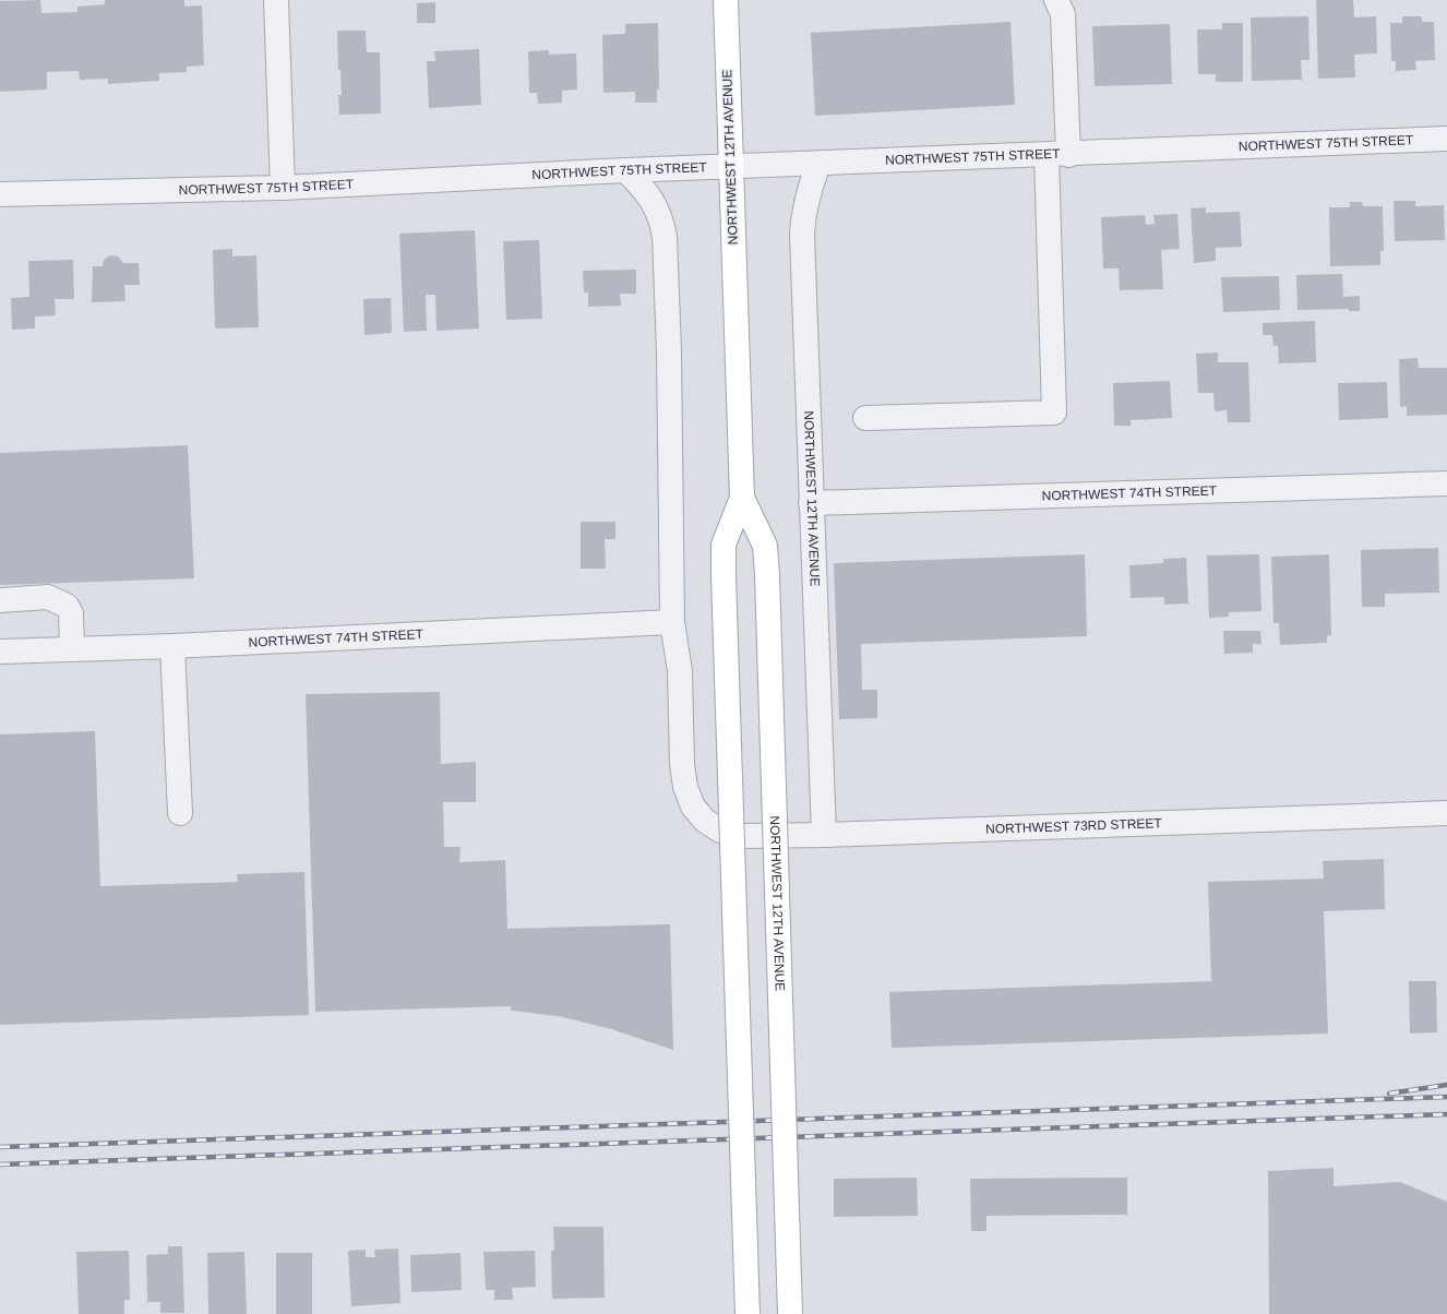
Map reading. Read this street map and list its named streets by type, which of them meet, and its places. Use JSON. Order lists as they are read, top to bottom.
{
  "streets": {
    "main road": ["NORTHWEST 12TH AVENUE"],
    "street": ["NORTHWEST 75TH STREET", "NORTHWEST 74TH STREET", "NORTHWEST 73RD STREET"]
  },
  "crossings": [
    ["NORTHWEST 75TH STREET", "NORTHWEST 12TH AVENUE"],
    ["NORTHWEST 12TH AVENUE", "NORTHWEST 74TH STREET"],
    ["NORTHWEST 12TH AVENUE", "NORTHWEST 73RD STREET"],
    ["NORTHWEST 74TH STREET", "NORTHWEST 73RD STREET"]
  ]
}
